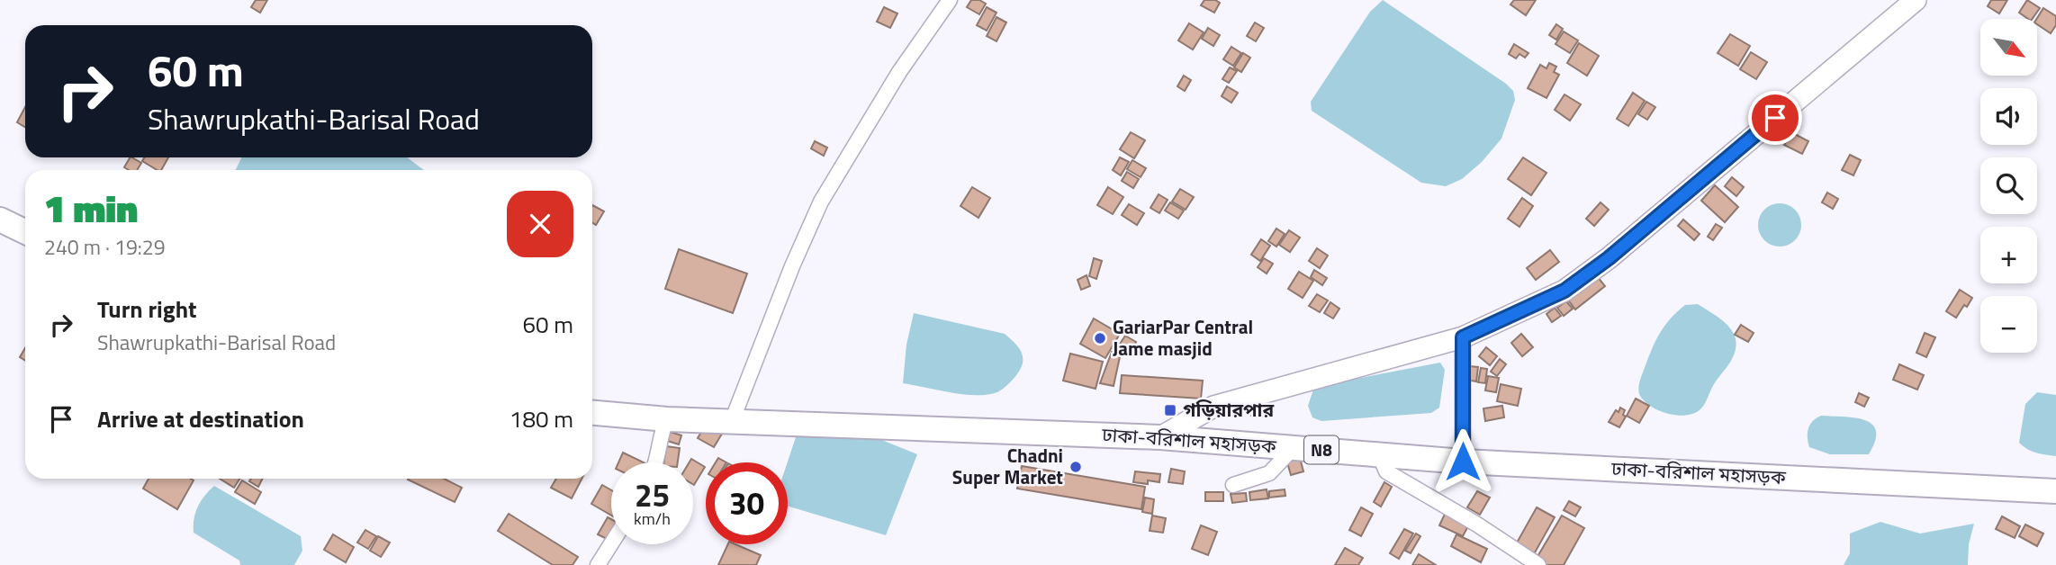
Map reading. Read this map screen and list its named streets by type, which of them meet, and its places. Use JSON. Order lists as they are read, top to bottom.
{
  "streets": {
    "highway": ["ঢাকা-বরিশাল মহাসড়ক", "N8"]
  },
  "places": {
    "other": ["GariarPar Central Jame masjid", "Chadni Super Market"],
    "transit": ["গড়িয়ারপার"]
  },
  "north": "bottom right",
  "page": {
    "map_buttons": ["+", "−"],
    "turn": ["60 m", "Shawrupkathi-Barisal Road"],
    "heading": ["1 min", "240 m · 19:29"],
    "list": [
      {
        "name": "Turn right",
        "note": "Shawrupkathi-Barisal Road",
        "value": "60 m"
      },
      {
        "name": "Arrive at destination",
        "value": "180 m"
      }
    ],
    "speed": "25 km/h",
    "limit": "30"
  }
}
